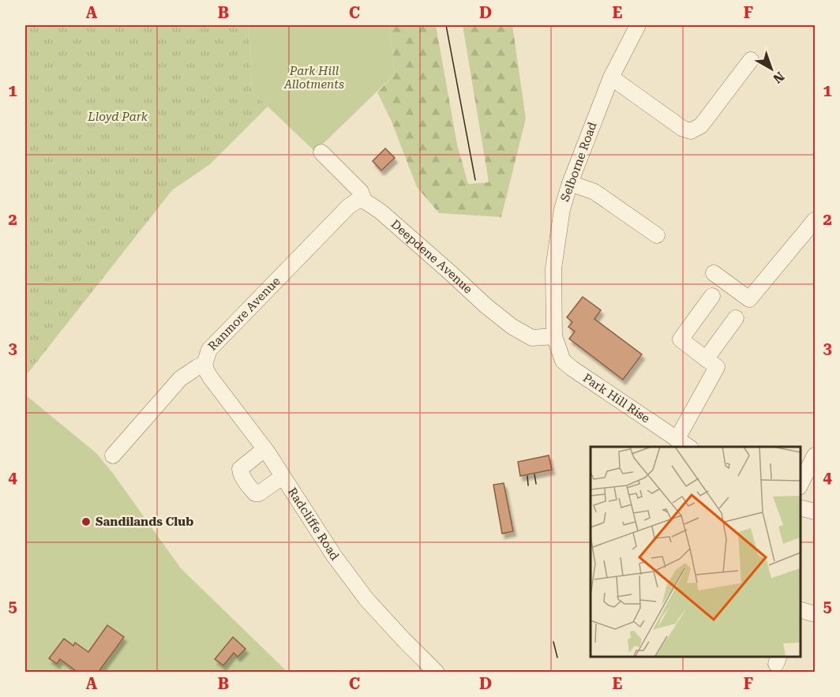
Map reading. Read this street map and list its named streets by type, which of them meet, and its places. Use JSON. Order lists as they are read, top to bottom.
{
  "streets": {
    "street": [
      "Selborne Road",
      "Deepdene Avenue",
      "Ranmore Avenue",
      "Park Hill Rise",
      "Radcliffe Road"
    ]
  },
  "crossings": [
    ["Selborne Road", "Deepdene Avenue"],
    ["Selborne Road", "Park Hill Rise"],
    ["Deepdene Avenue", "Ranmore Avenue"],
    ["Deepdene Avenue", "Park Hill Rise"],
    ["Ranmore Avenue", "Radcliffe Road"]
  ],
  "parks": ["Park Hill Allotments", "Lloyd Park"],
  "places": ["Sandilands Club"],
  "north": "bottom right",
  "grid": {
    "columns": [
      "A",
      "B",
      "C",
      "D",
      "E",
      "F"
    ],
    "rows": [
      "1",
      "2",
      "3",
      "4",
      "5"
    ]
  }
}
